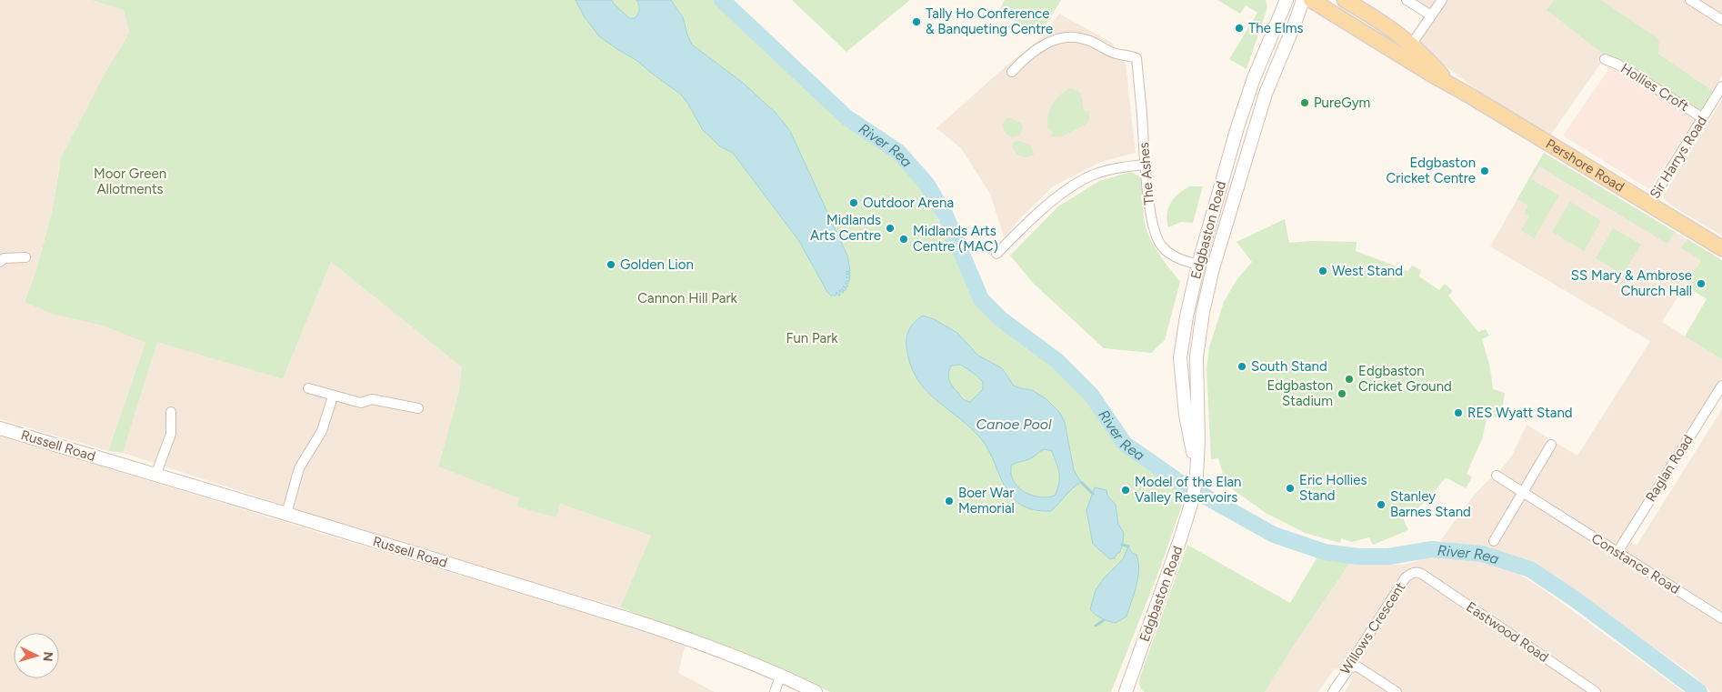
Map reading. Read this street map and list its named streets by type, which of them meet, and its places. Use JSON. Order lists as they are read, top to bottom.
{
  "streets": {
    "main road": ["Pershore Road", "Edgbaston Road", "Russell Road"],
    "street": [
      "Hollies Croft",
      "Sir Harrys Road",
      "The Ashes",
      "Raglan Road",
      "Constance Road",
      "Willows Crescent",
      "Eastwood Road"
    ]
  },
  "crossings": [
    ["Hollies Croft", "Sir Harrys Road"],
    ["Sir Harrys Road", "Pershore Road"],
    ["The Ashes", "Edgbaston Road"],
    ["Raglan Road", "Constance Road"],
    ["Willows Crescent", "Eastwood Road"]
  ],
  "water": ["River Rea", "Canoe Pool"],
  "parks": ["Moor Green Allotments", "Cannon Hill Park", "Fun Park"],
  "places": [
    "Tally Ho Conference & Banqueting Centre",
    "The Elms",
    "PureGym",
    "Edgbaston Cricket Centre",
    "Outdoor Arena",
    "Midlands Arts Centre",
    "Midlands Arts Centre (MAC)",
    "Golden Lion",
    "West Stand",
    "SS Mary & Ambrose Church Hall",
    "South Stand",
    "Edgbaston Cricket Ground",
    "Edgbaston Stadium",
    "RES Wyatt Stand",
    "Eric Hollies Stand",
    "Model of the Elan Valley Reservoirs",
    "Boer War Memorial",
    "Stanley Barnes Stand"
  ],
  "north": "right"
}
